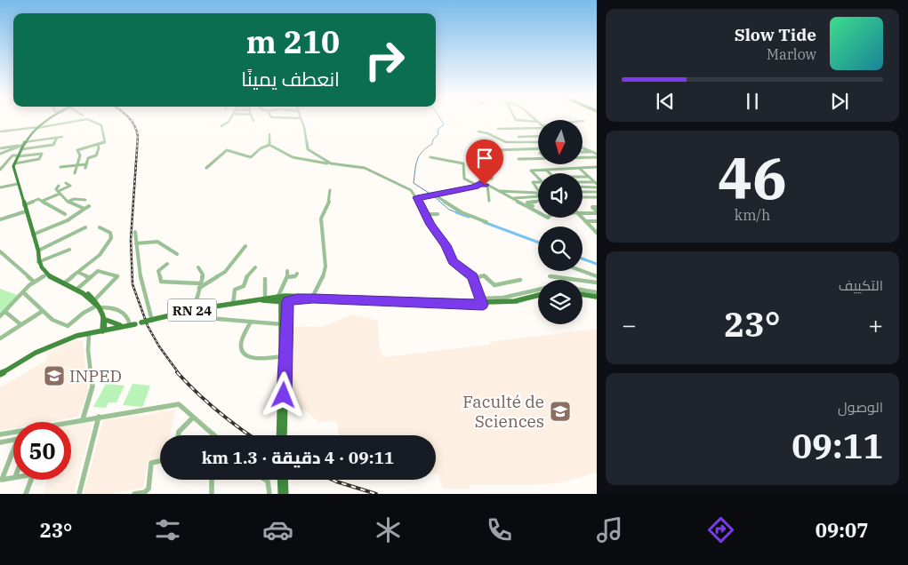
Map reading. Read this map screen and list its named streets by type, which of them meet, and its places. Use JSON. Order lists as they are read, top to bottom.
{
  "streets": {
    "main road": ["RN 24"]
  },
  "places": {
    "school or university": ["INPED", "Faculté de Sciences"]
  },
  "north": "bottom",
  "page": {
    "turn": ["210 m", "انعطف يمينًا"],
    "song": ["Slow Tide", "Marlow"],
    "tile": [
      ["46", "km/h"],
      "التكييف",
      ["الوصول", "09:11"]
    ],
    "heat": ["−", "23°", "+"],
    "limit": "50",
    "trip": "09:11 · 4 دقيقة · 1.3 km",
    "tabs": ["09:07", "23°"]
  }
}
